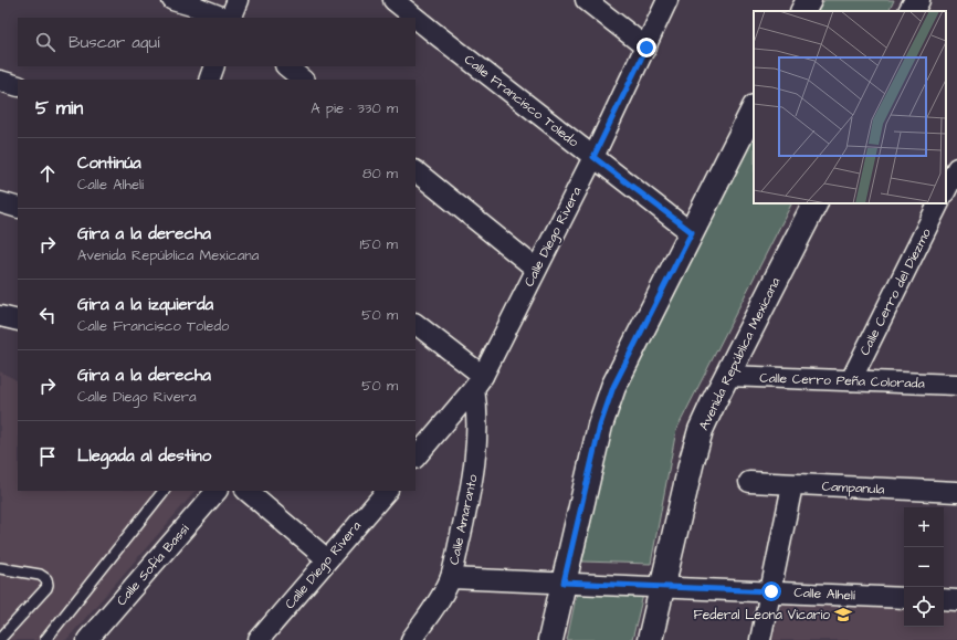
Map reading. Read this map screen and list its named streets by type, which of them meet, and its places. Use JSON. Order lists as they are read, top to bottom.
{
  "streets": {
    "main road": ["Avenida República Mexicana"],
    "street": [
      "Calle Francisco Toledo",
      "Calle Diego Rivera",
      "Calle Cerro del Diezmo",
      "Calle Cerro Peña Colorada",
      "Campanula",
      "Calle Amaranto",
      "Calle Sofía Bassi",
      "Calle Alhelí"
    ]
  },
  "crossings": [
    ["Calle Francisco Toledo", "Calle Diego Rivera"],
    ["Calle Diego Rivera", "Calle Amaranto"],
    ["Calle Cerro del Diezmo", "Calle Cerro Peña Colorada"],
    ["Avenida República Mexicana", "Calle Cerro Peña Colorada"],
    ["Avenida República Mexicana", "Calle Alhelí"],
    ["Calle Amaranto", "Calle Alhelí"]
  ],
  "places": {
    "school or university": ["Federal Leona Vicario"]
  },
  "page": {
    "search": "Buscar aquí",
    "heading": ["5 min", "A pie · 330 m"],
    "list": [
      ["Continúa", "Calle Alhelí", "80 m"],
      ["Gira a la derecha", "Avenida República Mexicana", "150 m"],
      ["Gira a la izquierda", "Calle Francisco Toledo", "50 m"],
      ["Gira a la derecha", "Calle Diego Rivera", "50 m"],
      "Llegada al destino"
    ],
    "map_buttons": ["+", "−"]
  }
}
